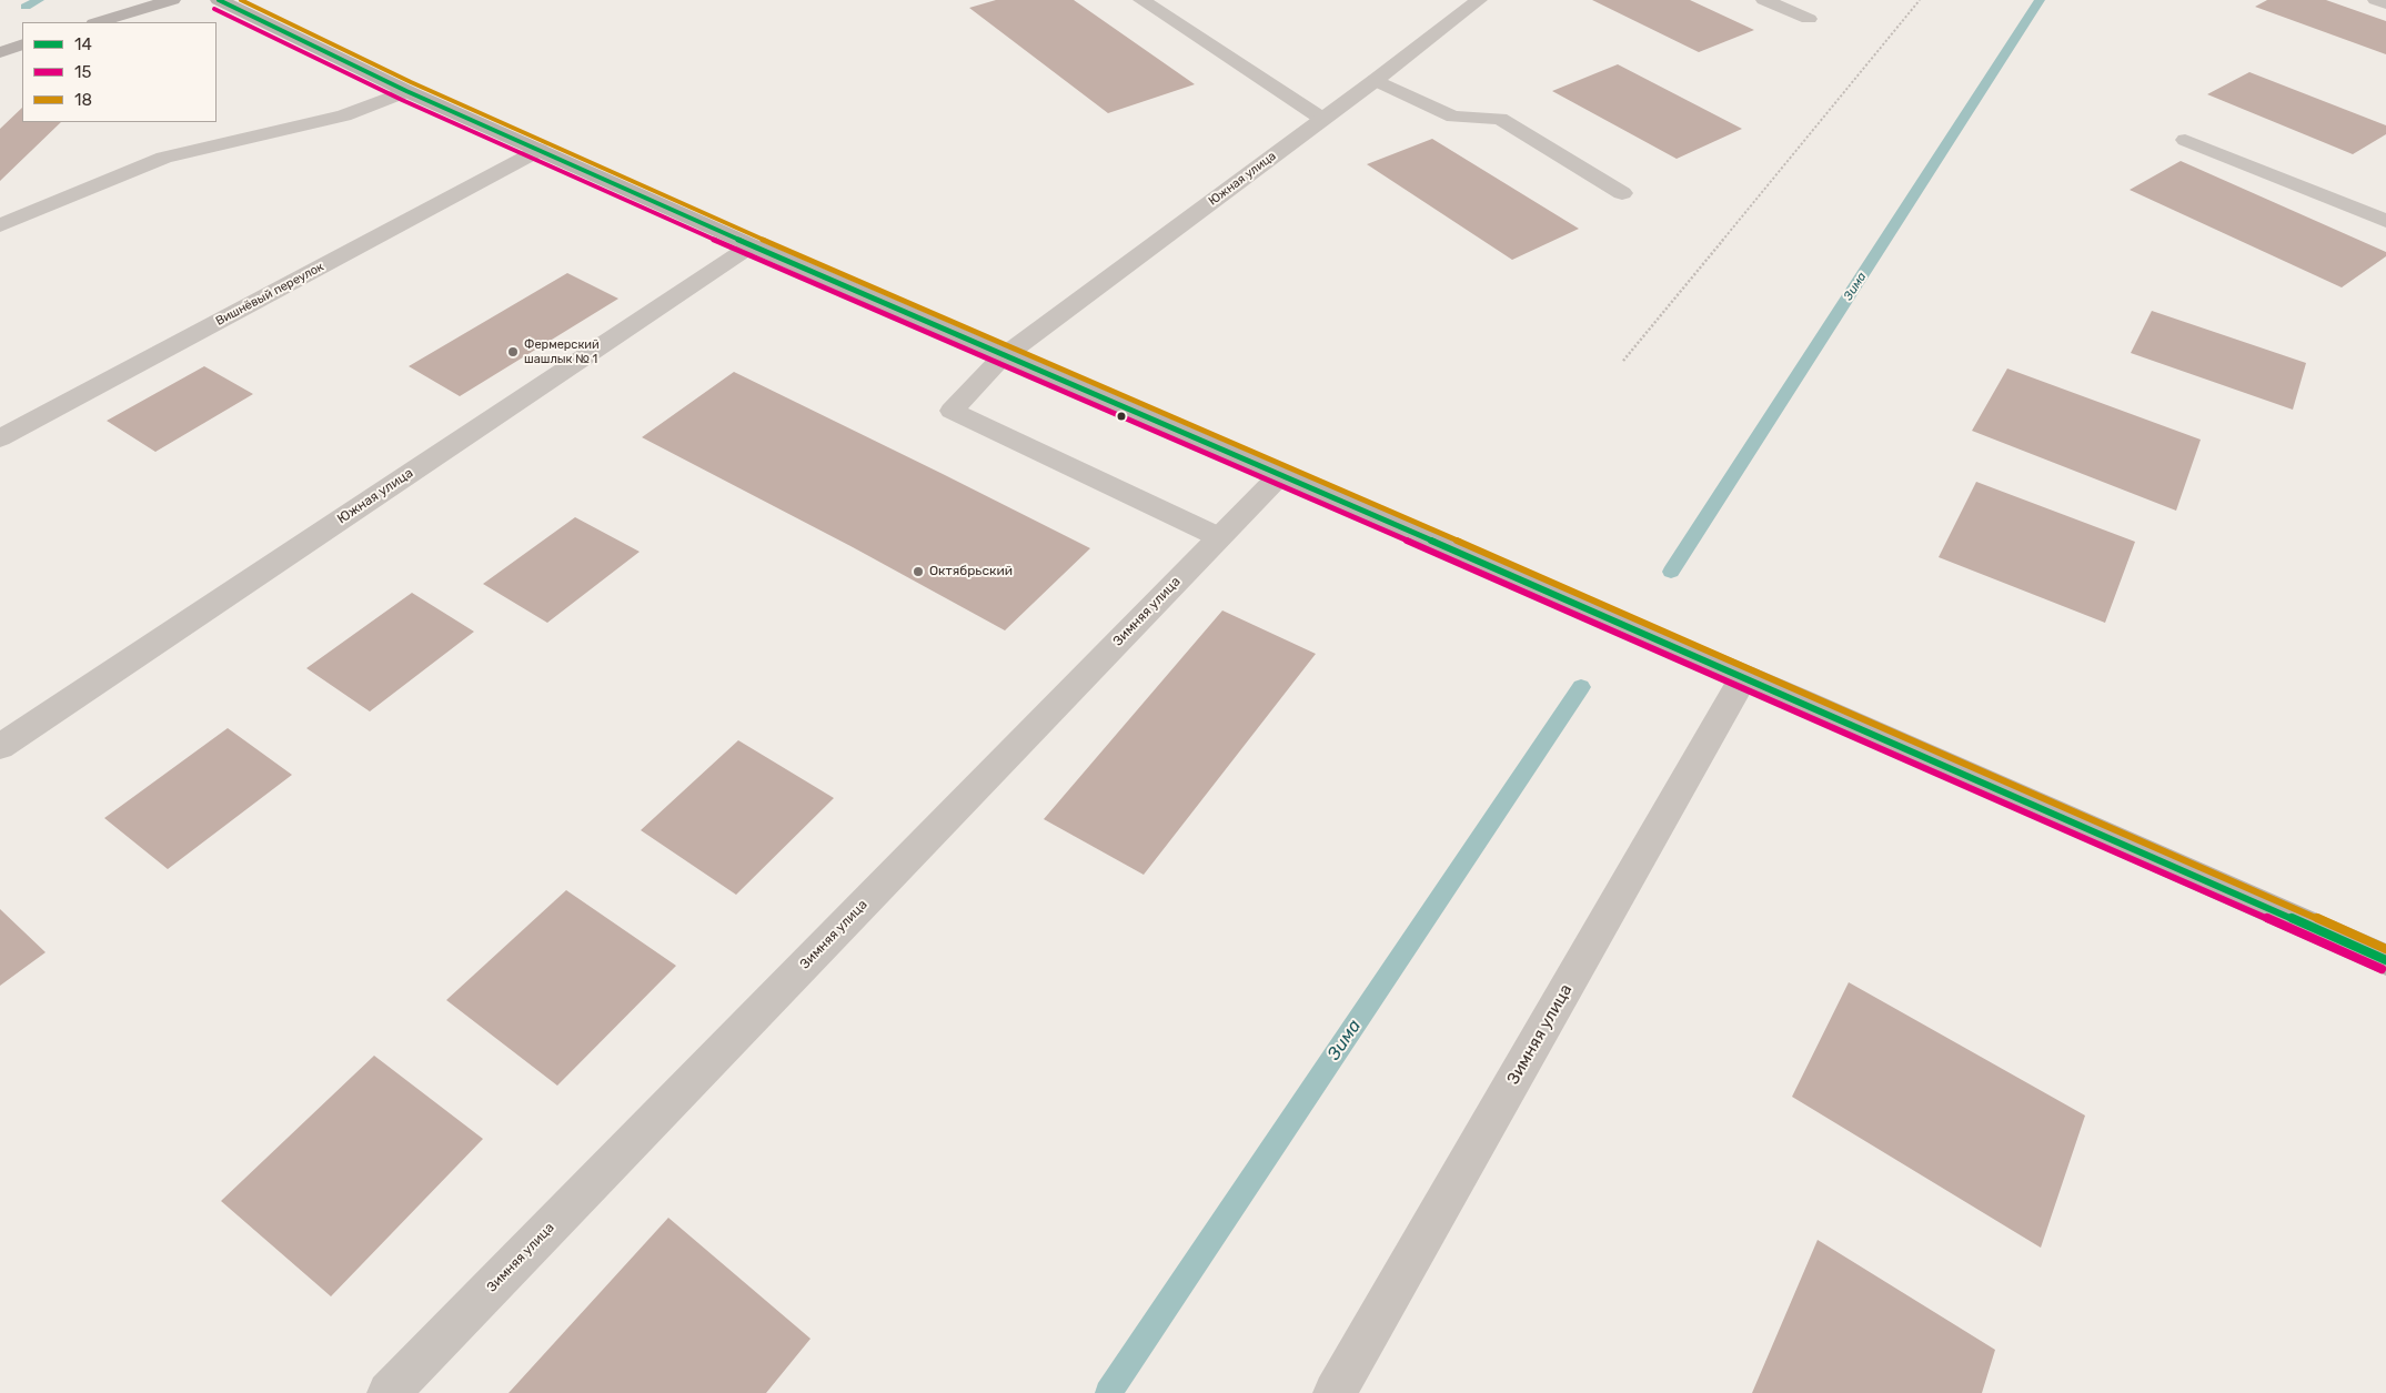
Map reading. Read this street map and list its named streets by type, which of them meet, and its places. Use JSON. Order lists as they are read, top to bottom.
{
  "streets": {
    "street": ["Южная улица", "Вишнёвый переулок", "Зимняя улица"]
  },
  "crossings": [
    ["Южная улица", "Зимняя улица"]
  ],
  "water": ["Зима"],
  "places": ["Фермерский шашлык № 1", "Октябрьский"],
  "lines": ["transit line 14", "transit line 18", "transit line 15"],
  "legend": ["14", "15", "18"]
}
